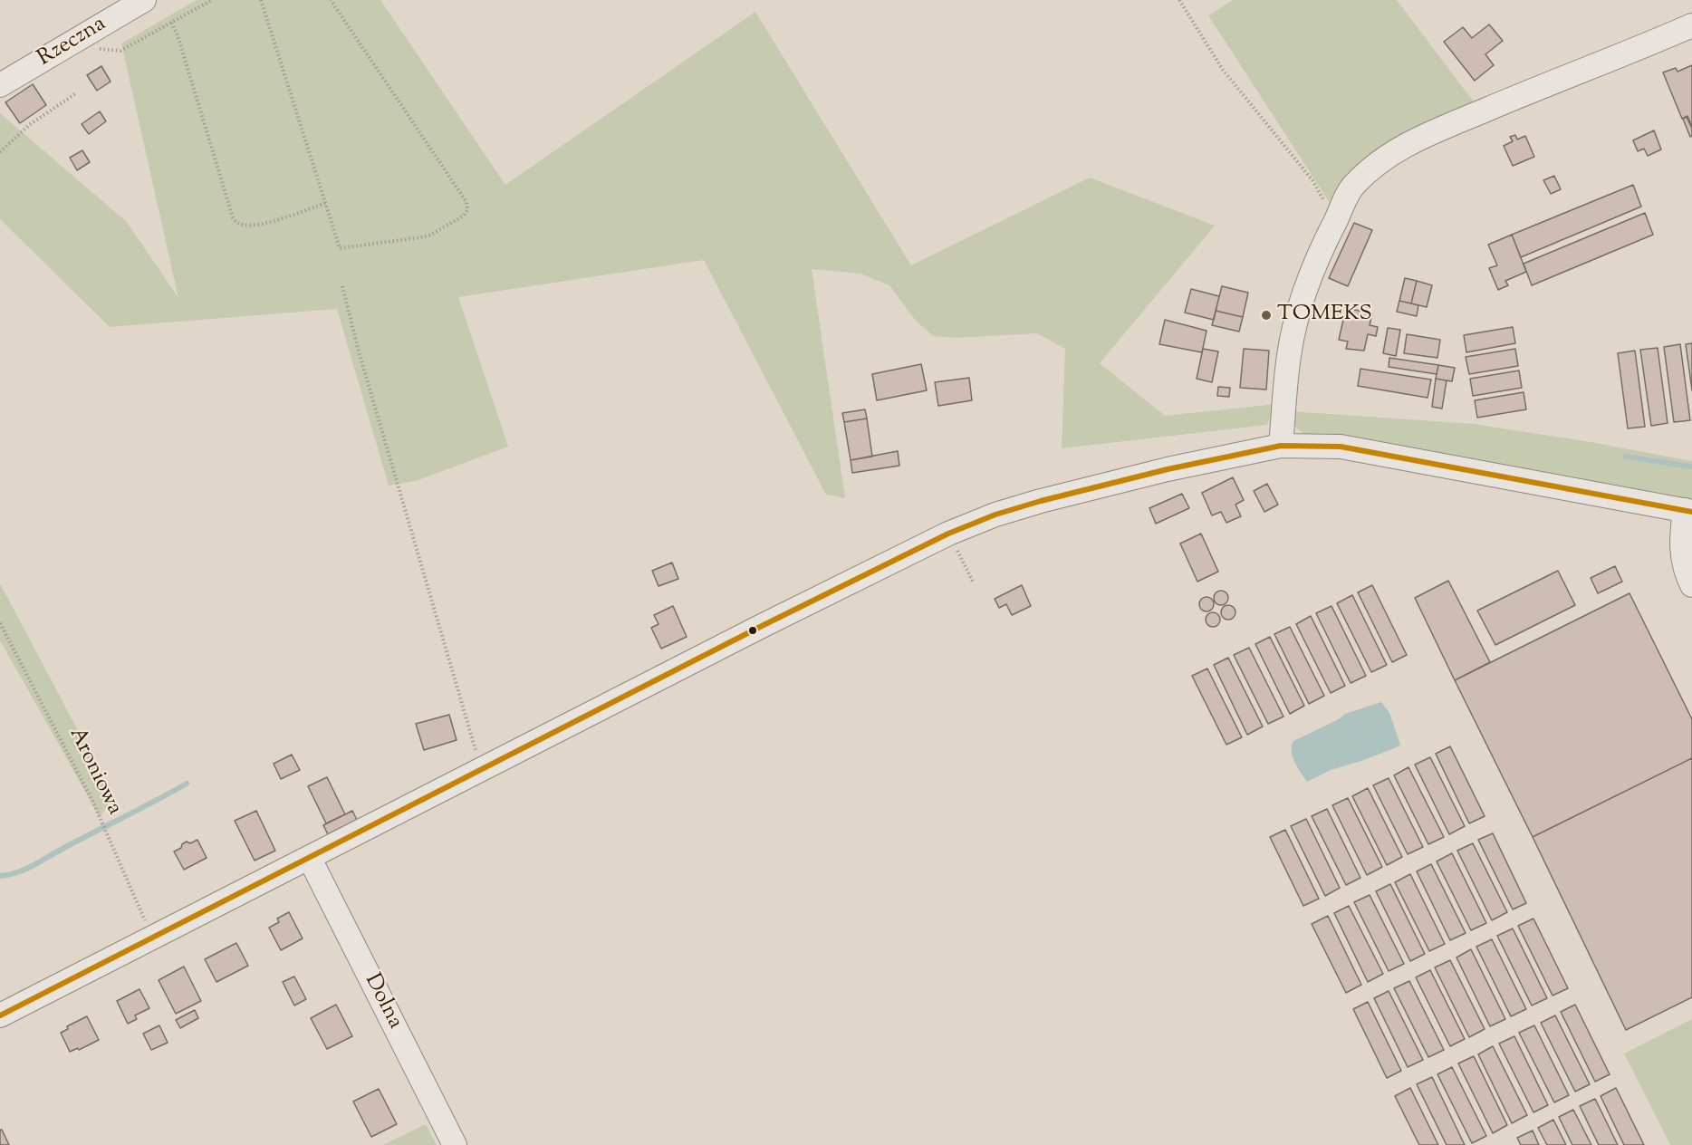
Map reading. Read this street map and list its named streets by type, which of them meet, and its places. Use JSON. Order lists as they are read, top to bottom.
{
  "streets": {
    "street": ["Rzeczna", "Dolna"],
    "path": ["Aroniowa"]
  },
  "places": ["TOMEKS"]
}
